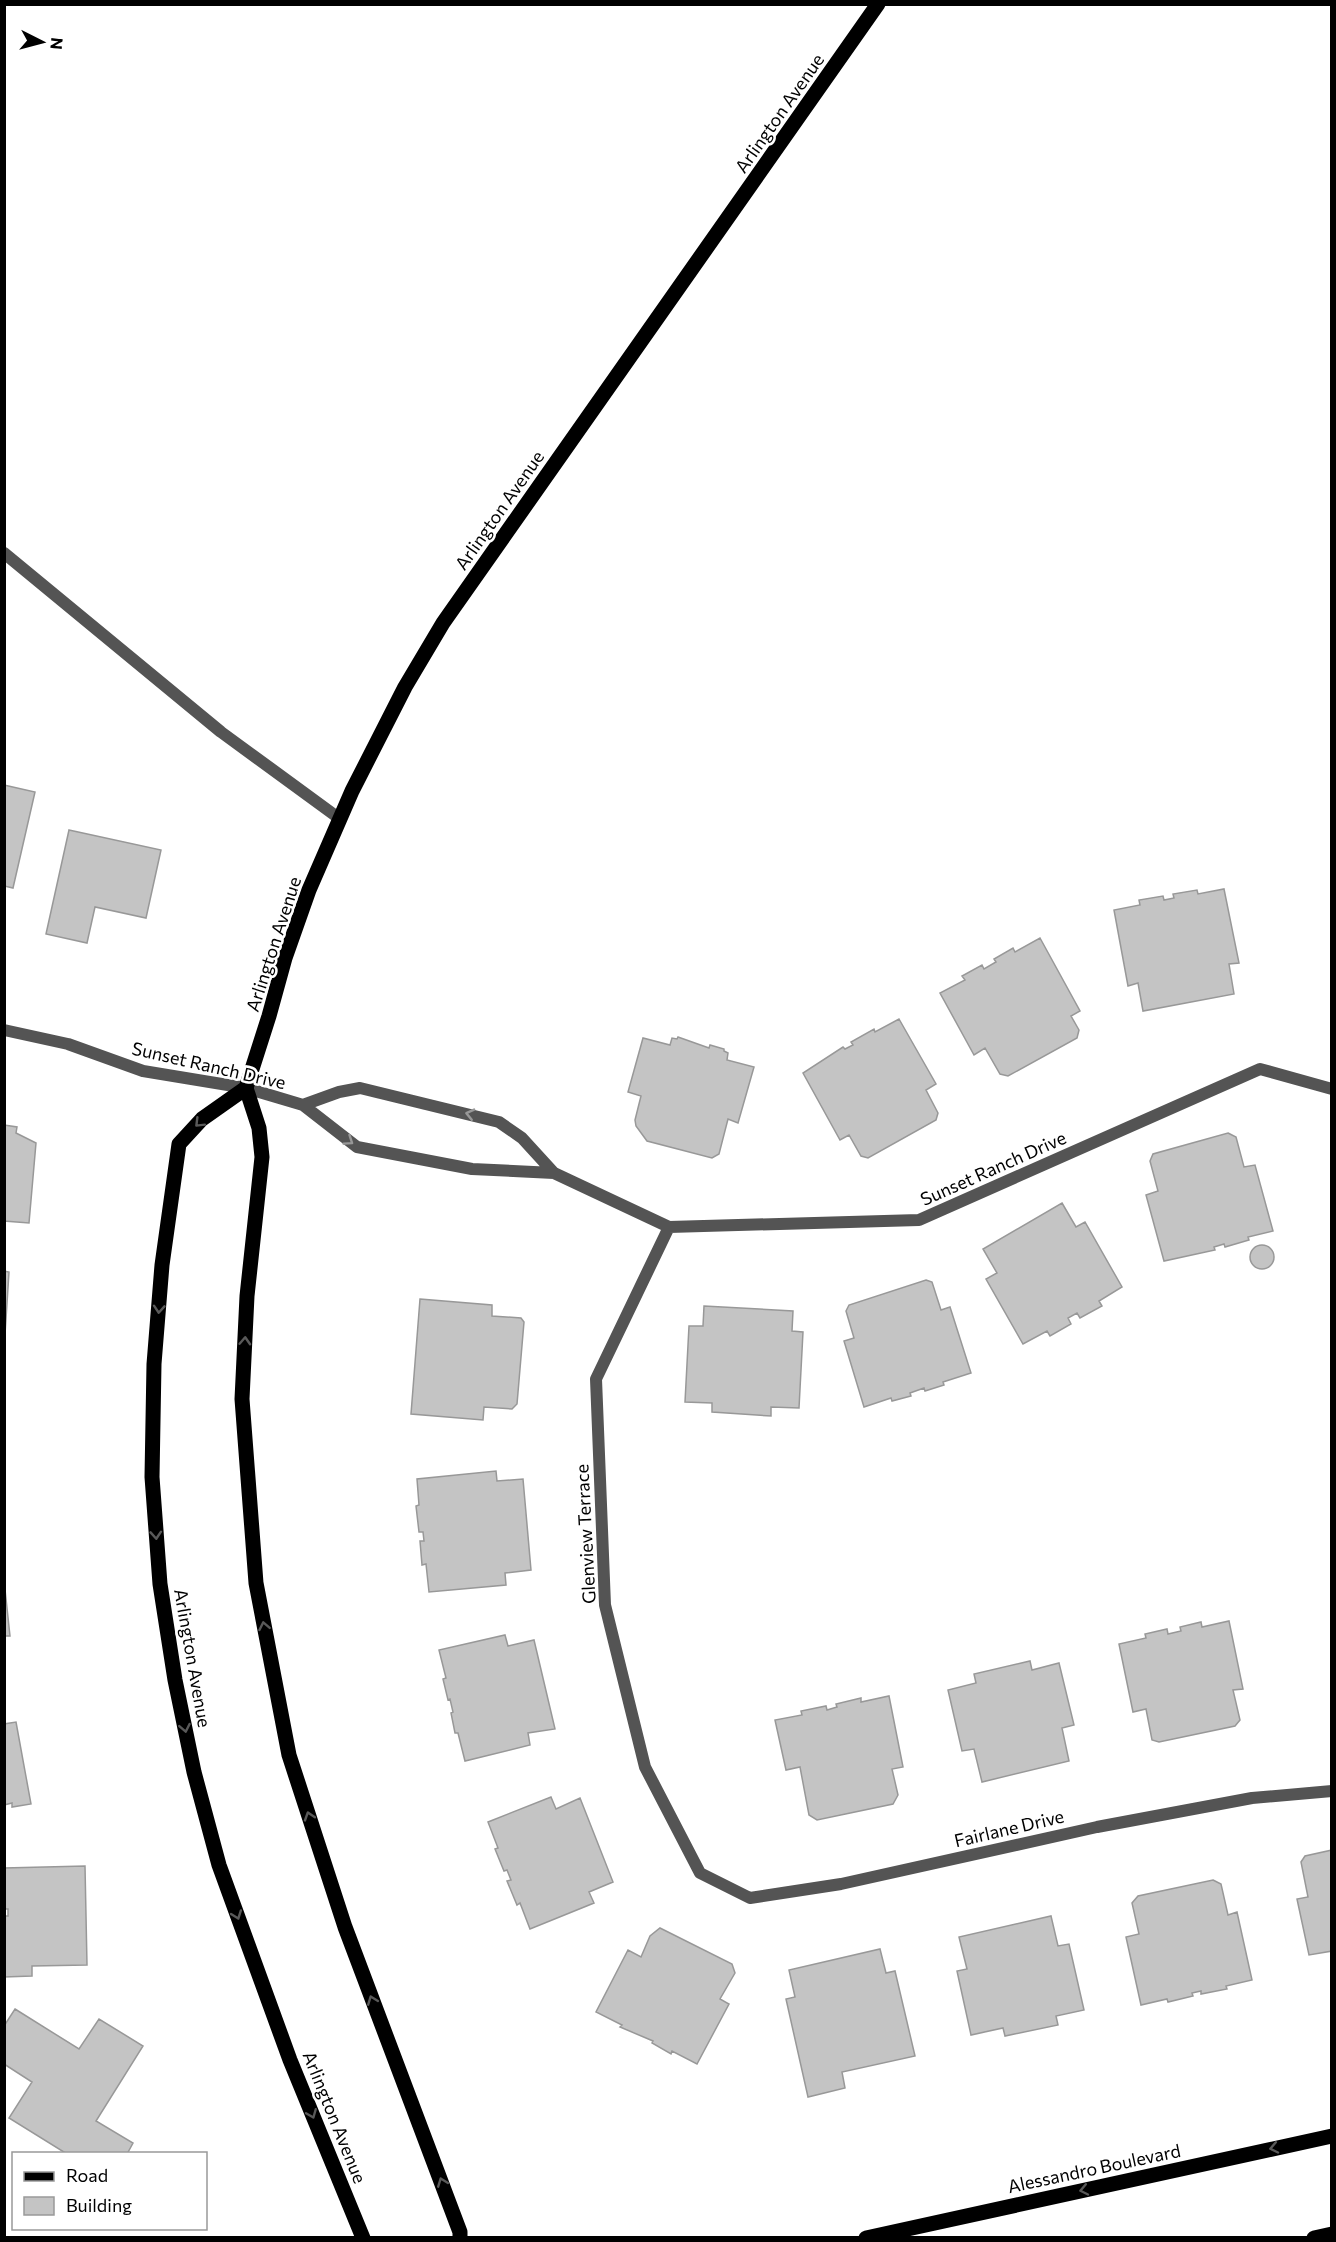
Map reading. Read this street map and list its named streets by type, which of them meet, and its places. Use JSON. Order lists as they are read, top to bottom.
{
  "streets": {
    "main road": ["Arlington Avenue", "Alessandro Boulevard"],
    "street": ["Sunset Ranch Drive", "Glenview Terrace", "Fairlane Drive"]
  },
  "crossings": [
    ["Arlington Avenue", "Sunset Ranch Drive"],
    ["Sunset Ranch Drive", "Glenview Terrace"],
    ["Glenview Terrace", "Fairlane Drive"]
  ],
  "one_way": ["Alessandro Boulevard"],
  "legend": ["Road", "Building"],
  "north": "right"
}
